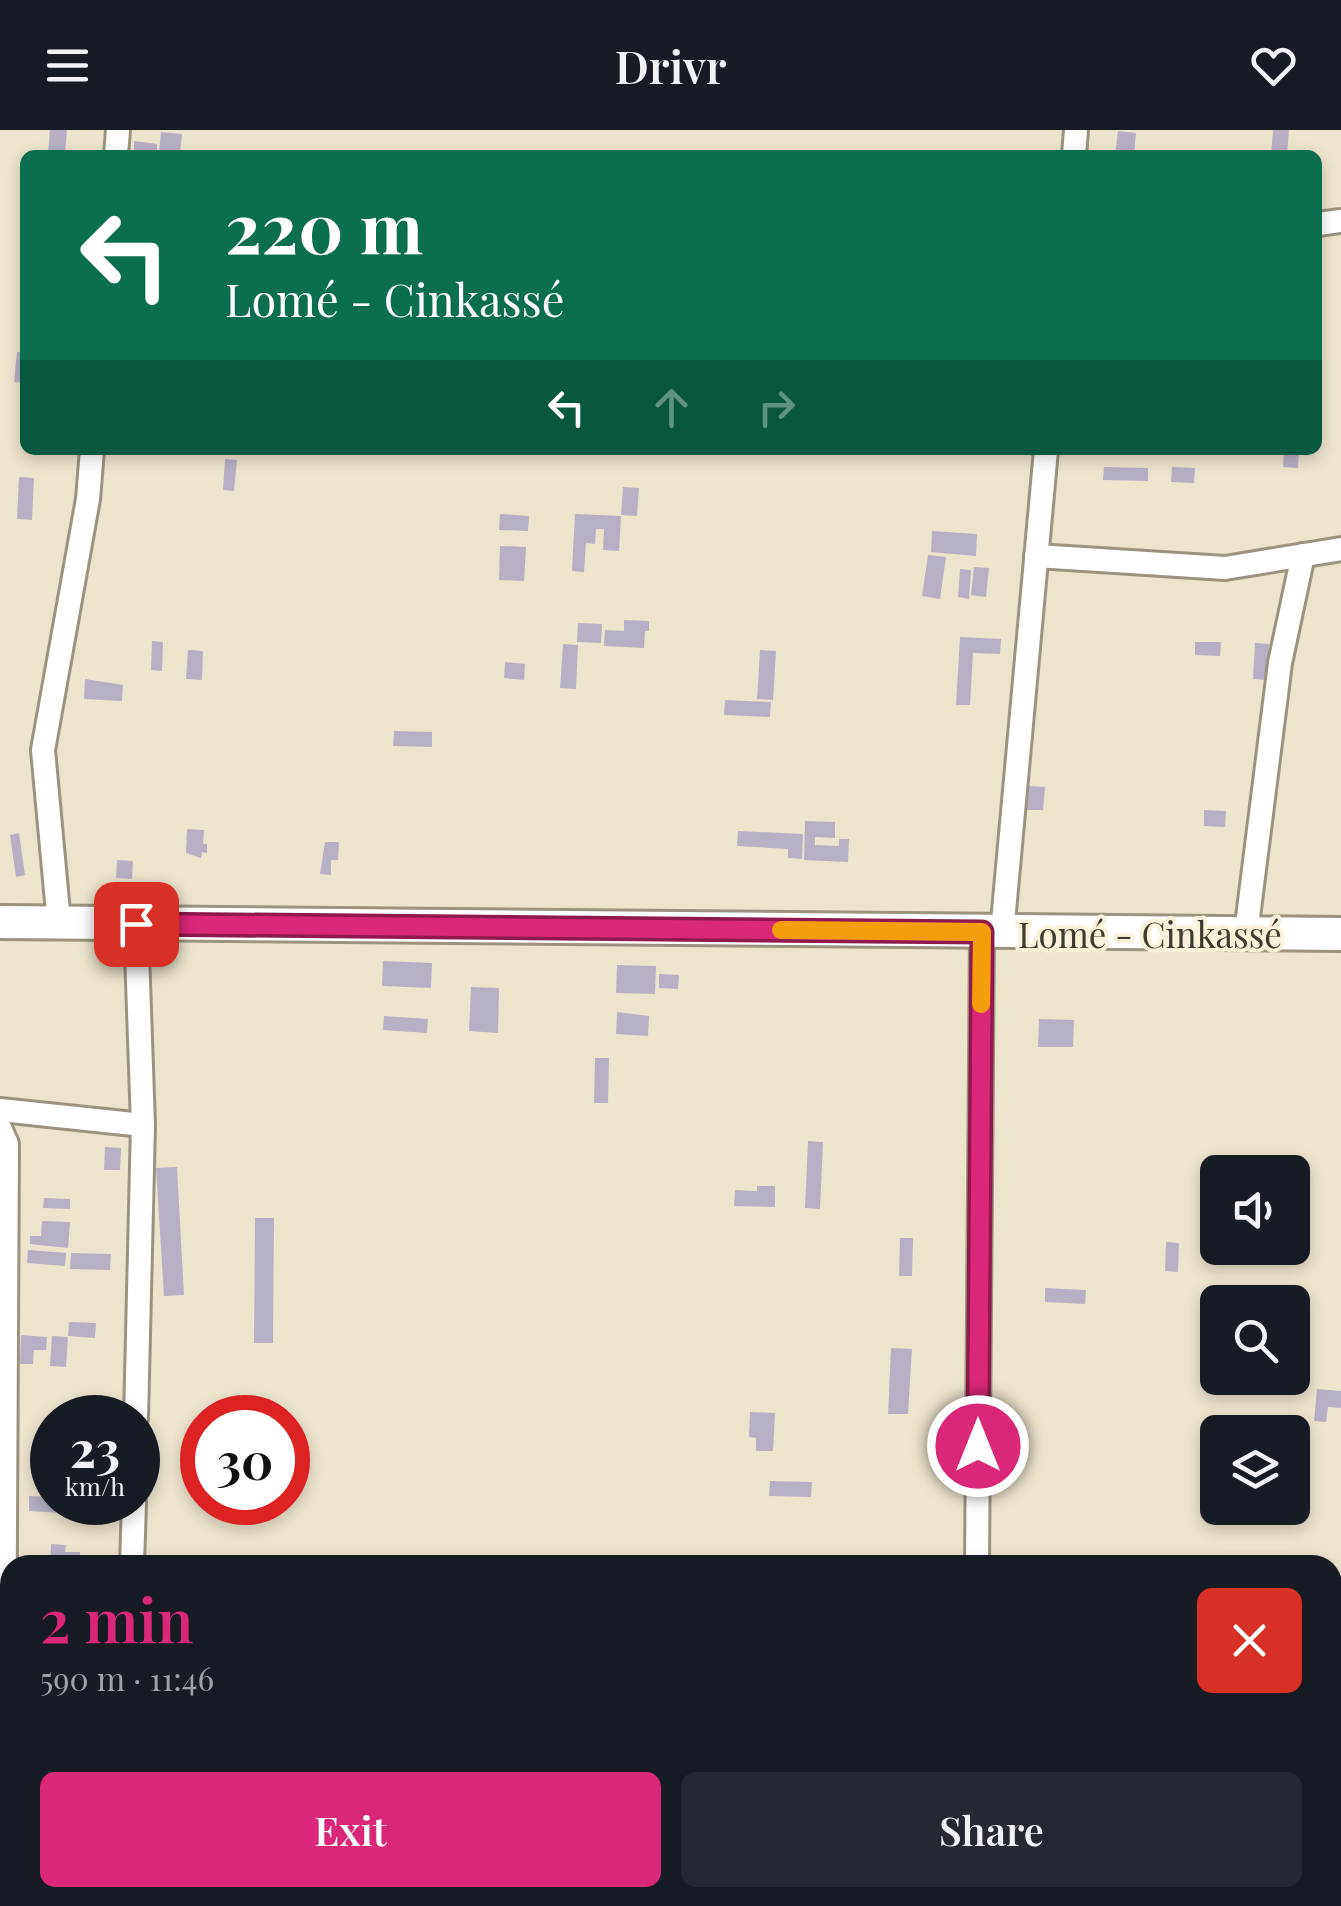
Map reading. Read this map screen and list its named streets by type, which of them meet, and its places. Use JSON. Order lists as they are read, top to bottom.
{
  "streets": {
    "highway": ["Lomé - Cinkassé"]
  },
  "page": {
    "header": "Drivr",
    "turn": ["220 m", "Lomé - Cinkassé"],
    "speed": "23 km/h",
    "limit": "30",
    "heading": ["2 min", "590 m · 11:46"],
    "buttons": ["Exit", "Share"]
  }
}
